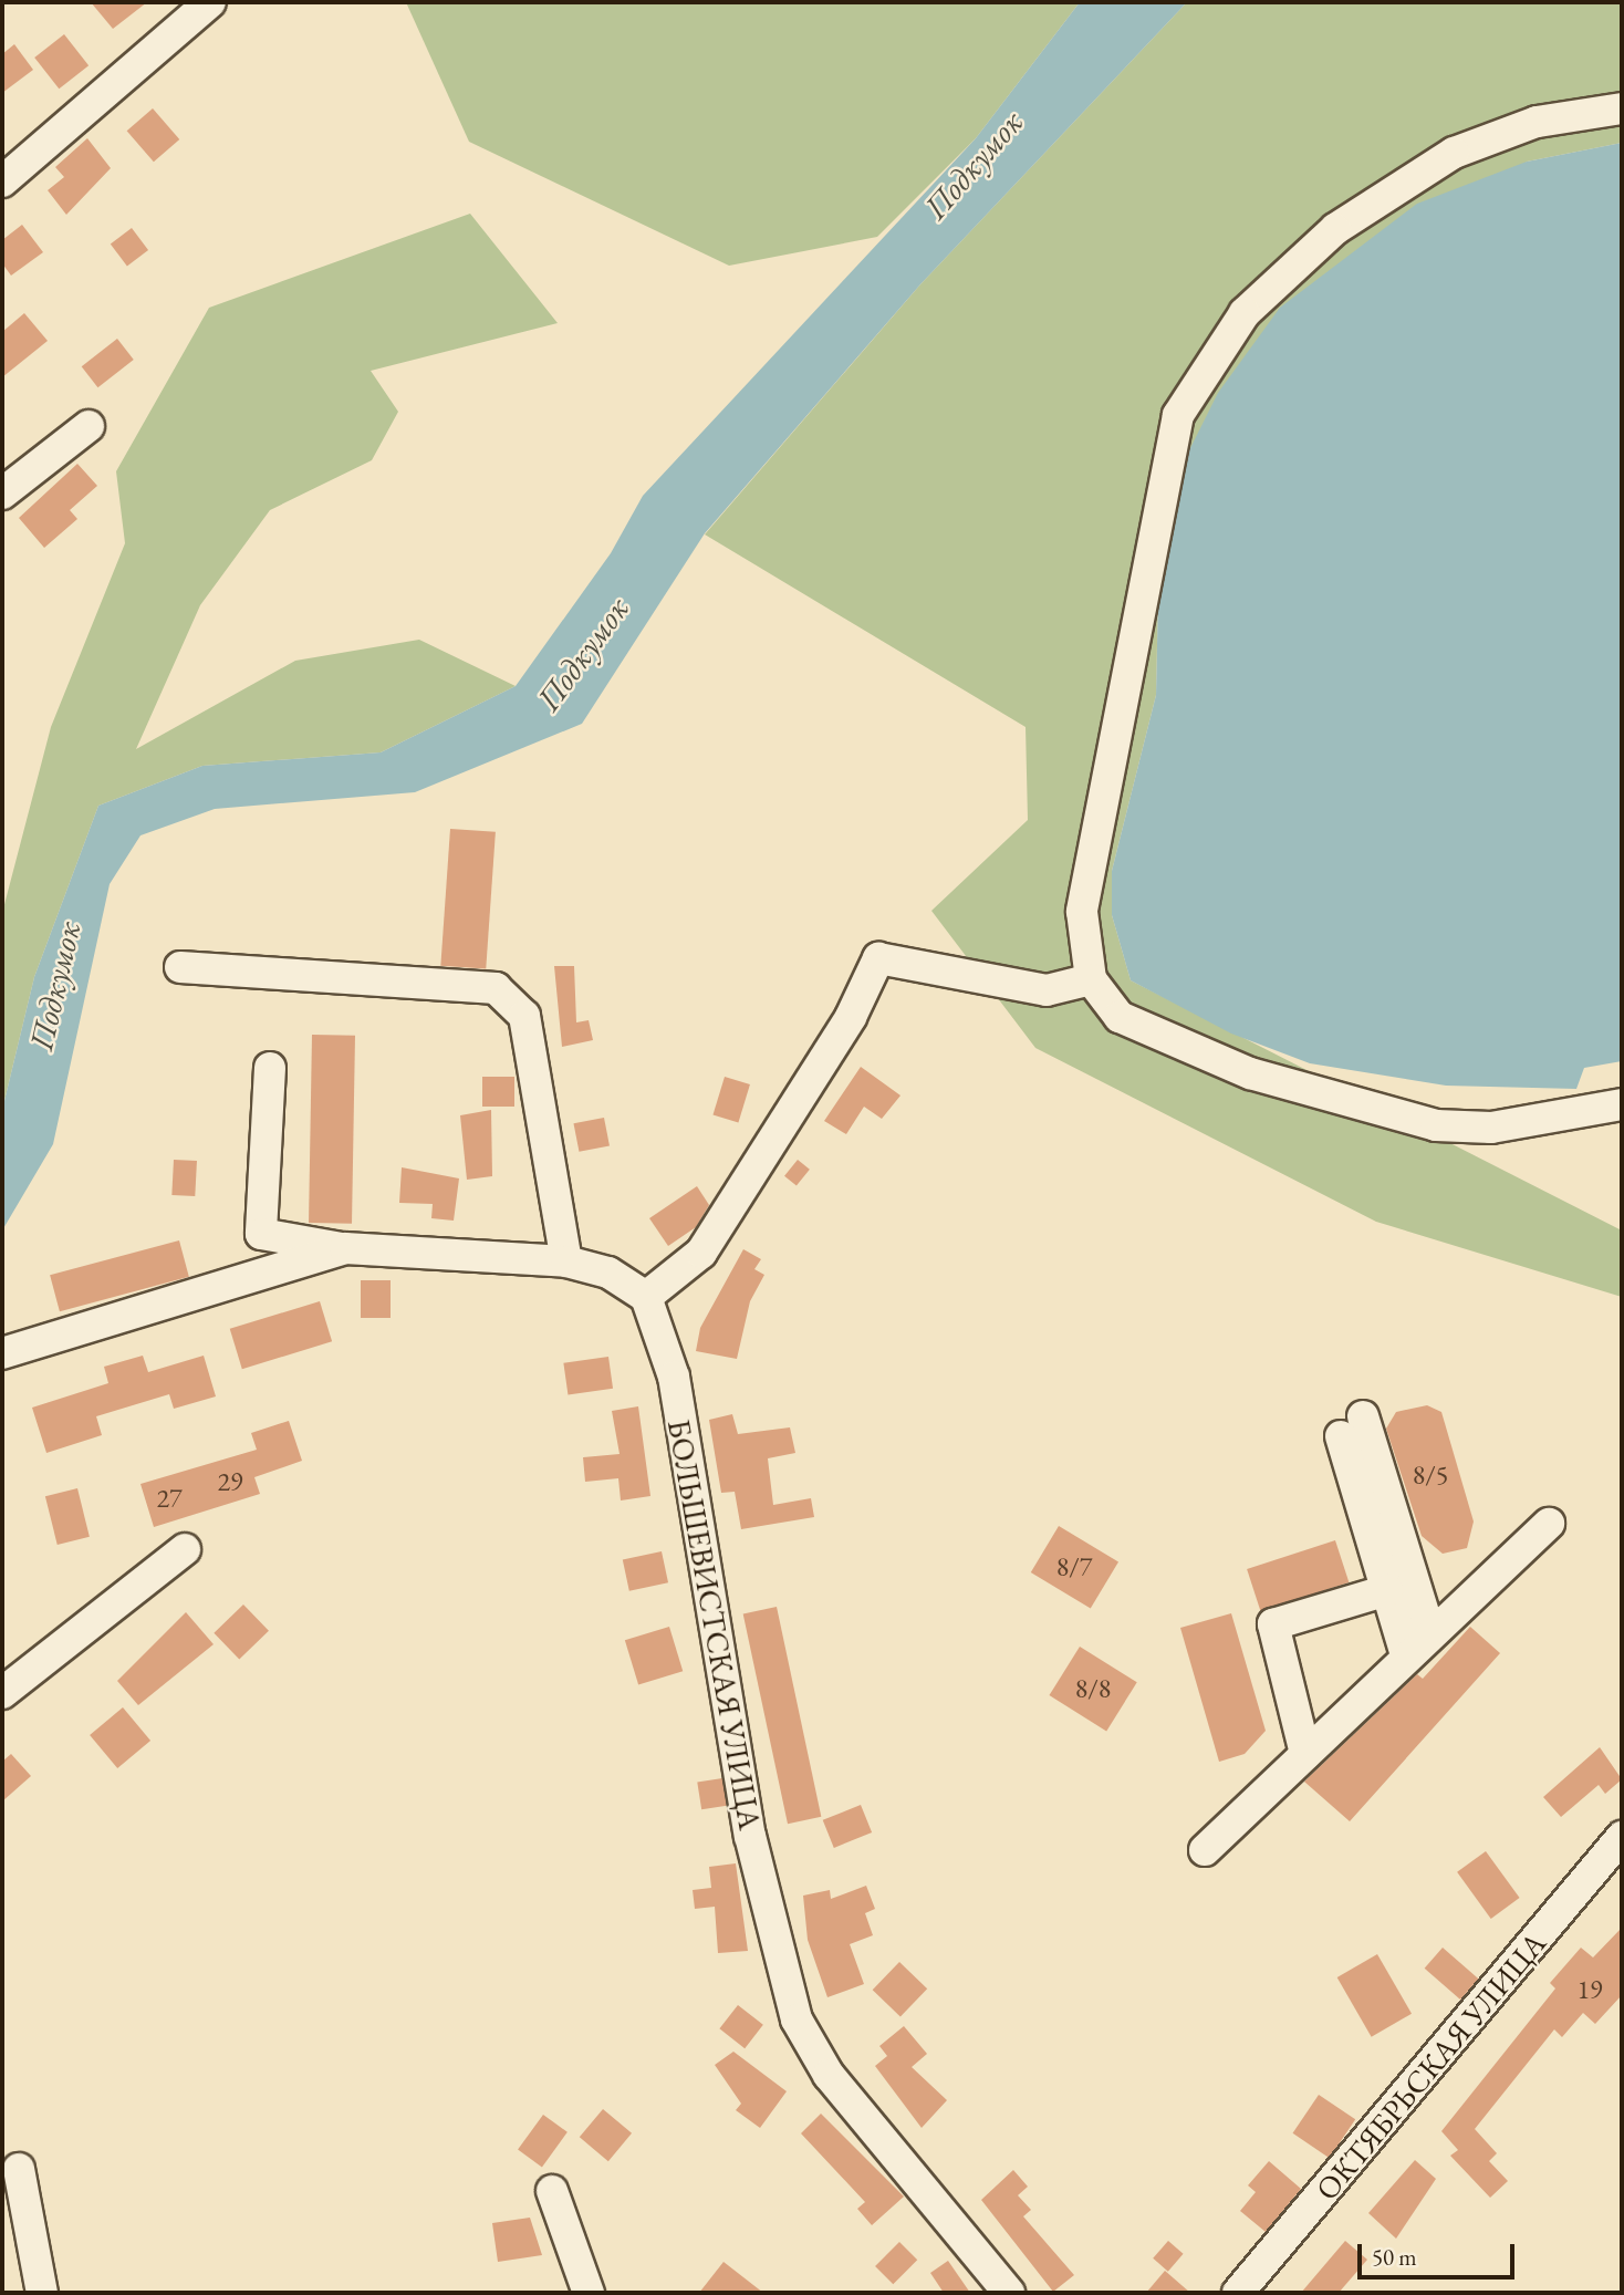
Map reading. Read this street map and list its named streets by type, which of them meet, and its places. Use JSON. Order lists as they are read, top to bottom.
{
  "streets": {
    "street": ["БОЛЬШЕВИСТСКАЯ УЛИЦА", "ОКТЯБРЬСКАЯ УЛИЦА"]
  },
  "water": ["Подкумок"],
  "house_numbers": [
    "8/5",
    "29",
    "27",
    "8/7",
    "8/8",
    "19"
  ],
  "scale_bar": "50 m"
}
